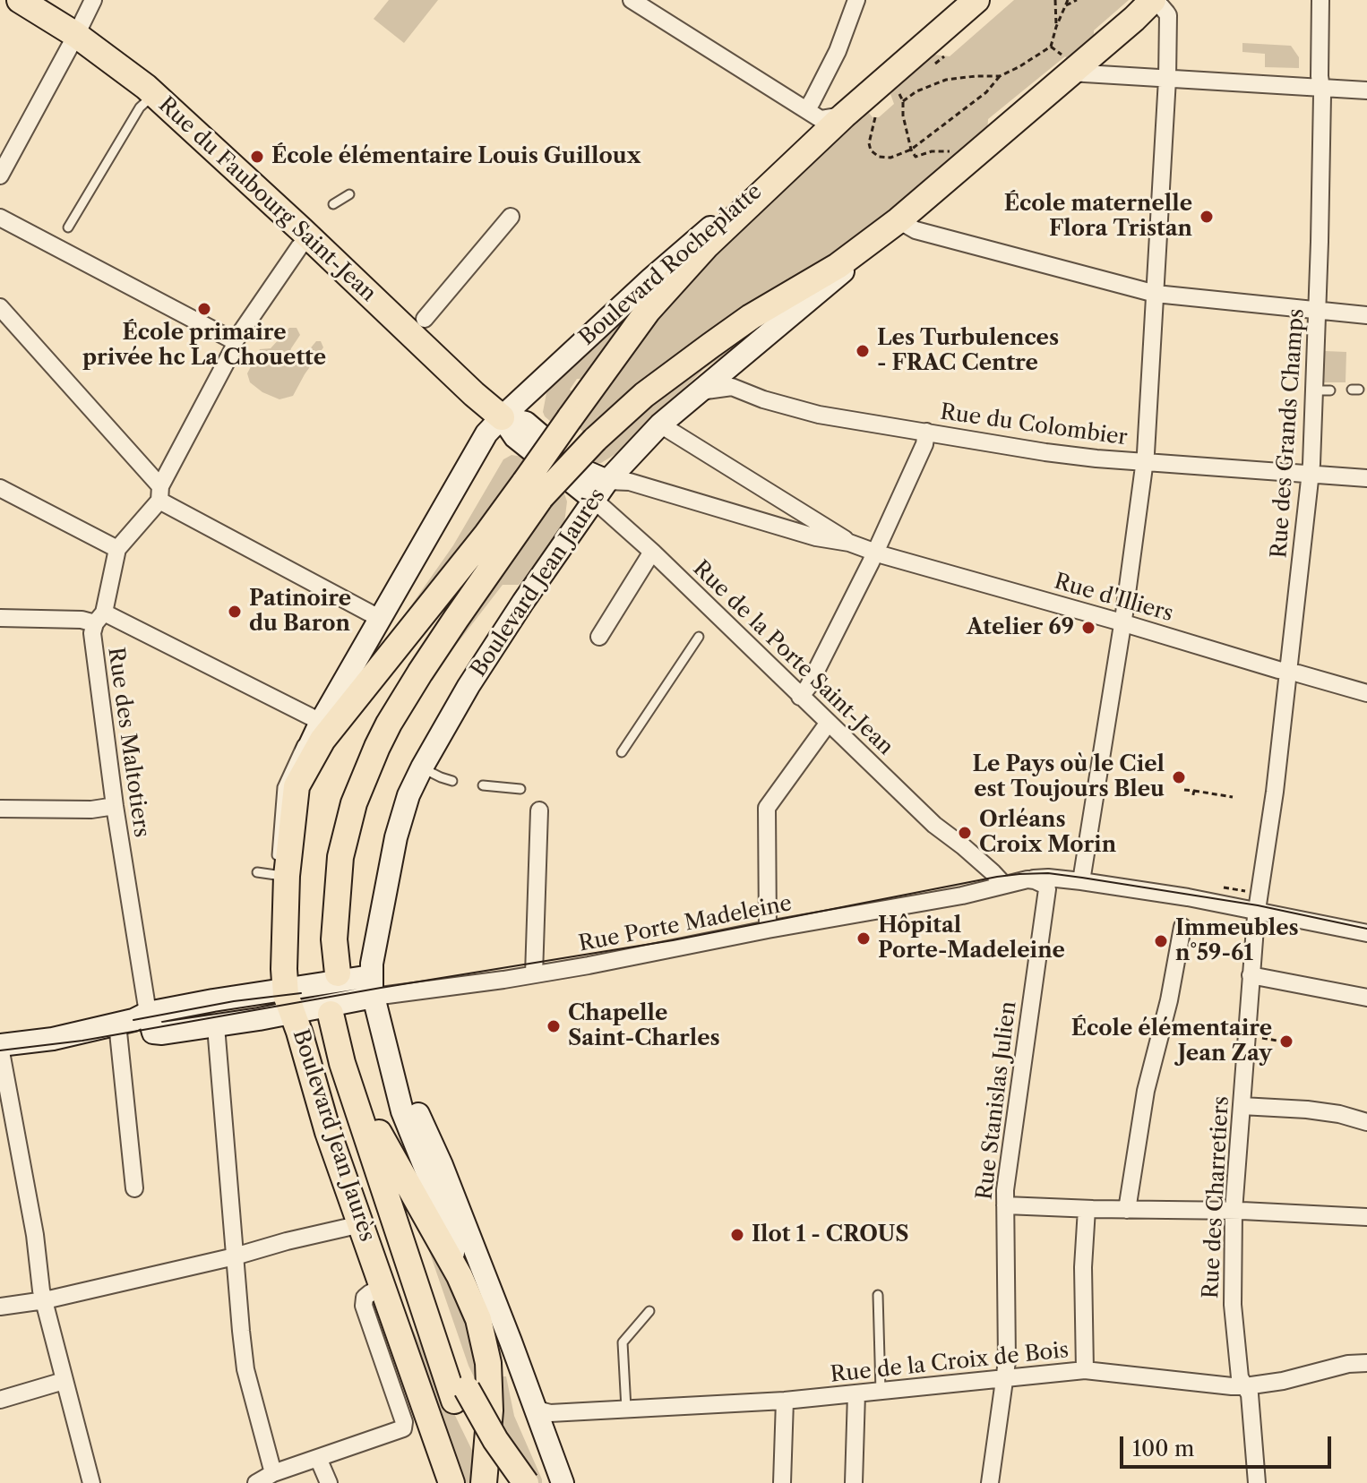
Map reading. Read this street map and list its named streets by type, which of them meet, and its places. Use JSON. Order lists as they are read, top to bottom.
{
  "streets": {
    "main road": ["Rue du Faubourg Saint-Jean", "Boulevard Rocheplatte", "Boulevard Jean Jaurès"],
    "street": [
      "Rue du Colombier",
      "Rue des Grands Champs",
      "Rue d'Illiers",
      "Rue de la Porte Saint-Jean",
      "Rue des Maltotiers",
      "Rue Porte Madeleine",
      "Rue Stanislas Julien",
      "Rue des Charretiers",
      "Rue de la Croix de Bois"
    ]
  },
  "crossings": [
    ["Rue du Faubourg Saint-Jean", "Boulevard Rocheplatte"],
    ["Rue du Faubourg Saint-Jean", "Boulevard Jean Jaurès"],
    ["Rue du Faubourg Saint-Jean", "Rue des Maltotiers"],
    ["Boulevard Rocheplatte", "Boulevard Jean Jaurès"],
    ["Rue du Colombier", "Rue des Grands Champs"],
    ["Rue des Grands Champs", "Rue d'Illiers"],
    ["Rue des Grands Champs", "Rue Porte Madeleine"],
    ["Rue des Grands Champs", "Rue des Charretiers"],
    ["Boulevard Jean Jaurès", "Rue d'Illiers"],
    ["Boulevard Jean Jaurès", "Rue de la Porte Saint-Jean"],
    ["Boulevard Jean Jaurès", "Rue Porte Madeleine"],
    ["Boulevard Jean Jaurès", "Rue de la Croix de Bois"],
    ["Rue de la Porte Saint-Jean", "Rue Porte Madeleine"],
    ["Rue Porte Madeleine", "Rue Stanislas Julien"],
    ["Rue Porte Madeleine", "Rue des Charretiers"],
    ["Rue Stanislas Julien", "Rue de la Croix de Bois"],
    ["Rue des Charretiers", "Rue de la Croix de Bois"]
  ],
  "places": [
    "École élémentaire Louis Guilloux",
    "École maternelle Flora Tristan",
    "École primaire privée hc La Chouette",
    "Les Turbulences - FRAC Centre",
    "Patinoire du Baron",
    "Atelier 69",
    "Le Pays où le Ciel est Toujours Bleu",
    "Orléans Croix Morin",
    "Hôpital Porte-Madeleine",
    "Immeubles n°59-61",
    "Chapelle Saint-Charles",
    "École élémentaire Jean Zay",
    "Ilot 1 - CROUS"
  ],
  "scale_bar": "100 m"
}
